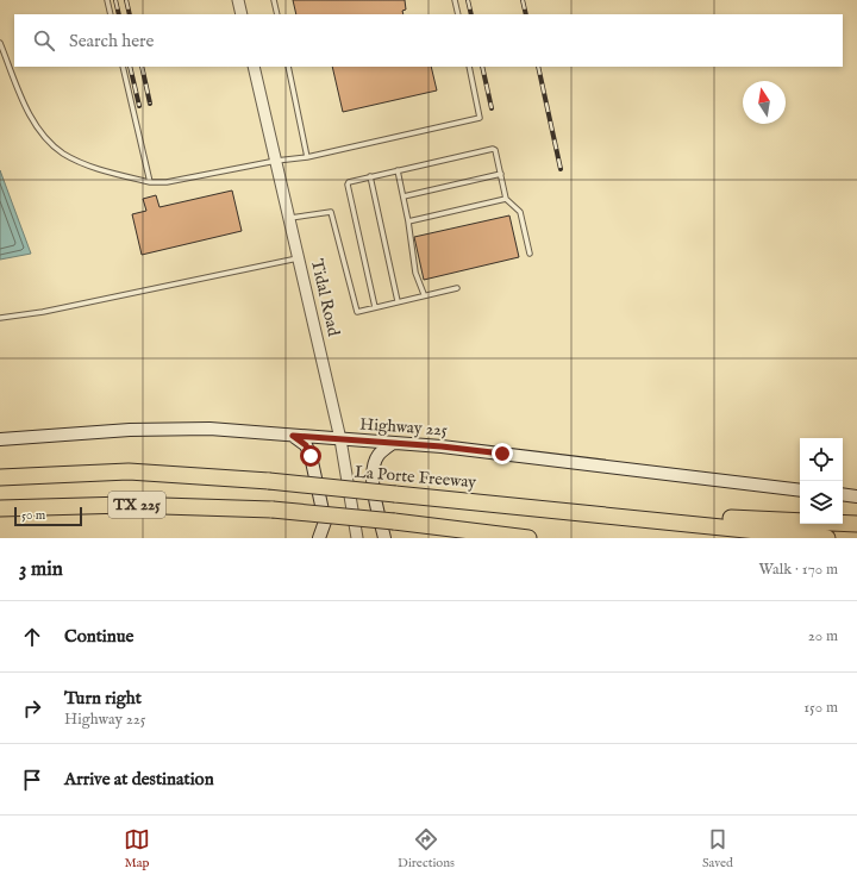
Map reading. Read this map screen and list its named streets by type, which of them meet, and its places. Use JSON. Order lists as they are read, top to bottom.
{
  "streets": {
    "highway": ["La Porte Freeway", "TX 225"],
    "main road": ["Highway 225"],
    "street": ["Tidal Road"]
  },
  "crossings": [
    ["Tidal Road", "Highway 225"]
  ],
  "scale_bar": "50 m",
  "north": "top",
  "page": {
    "search": "Search here",
    "scale": "50 m",
    "heading": ["3 min", "Walk · 170 m"],
    "list": [
      ["Continue", "20 m"],
      ["Turn right", "Highway 225", "150 m"],
      "Arrive at destination"
    ],
    "nav": ["Map", "Directions", "Saved"]
  }
}
